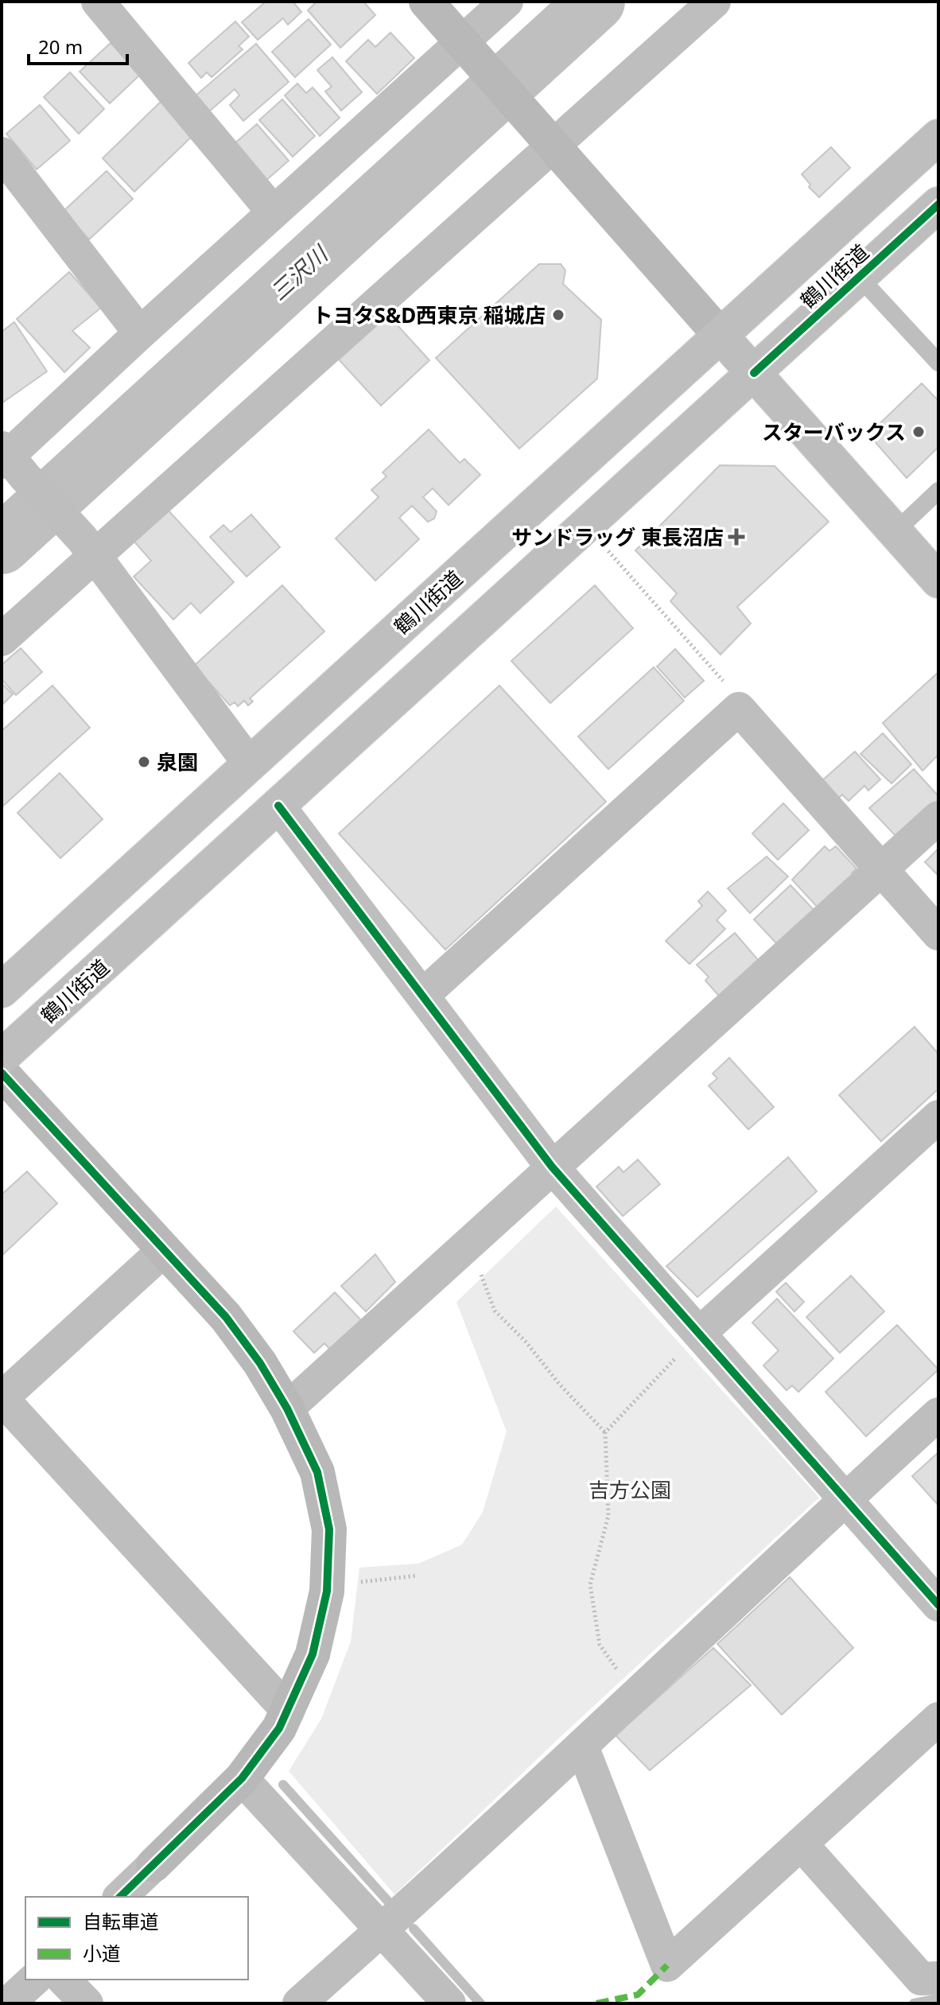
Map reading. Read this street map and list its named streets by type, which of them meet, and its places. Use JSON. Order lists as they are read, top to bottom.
{
  "streets": {
    "main road": ["鶴川街道"]
  },
  "water": ["三沢川"],
  "parks": ["吉方公園"],
  "places": {
    "other": ["トヨタS&D西東京 稲城店", "スターバックス", "泉園"],
    "health": ["サンドラッグ 東長沼店"]
  },
  "legend": ["自転車道", "小道"],
  "scale_bar": "20 m"
}
